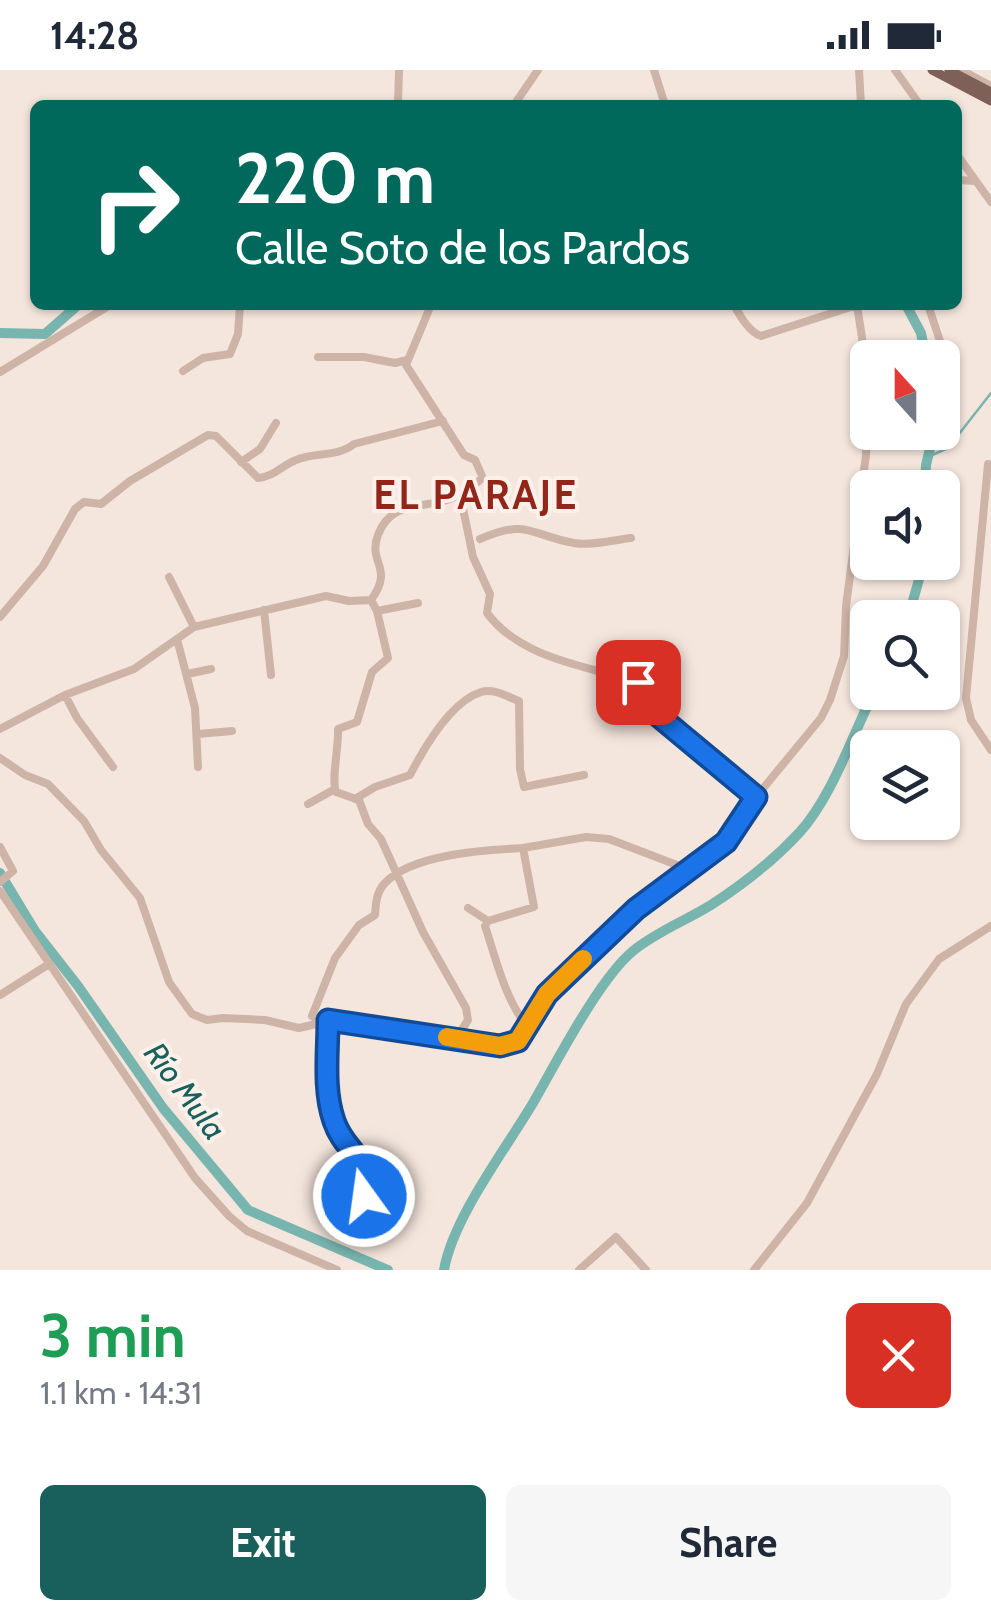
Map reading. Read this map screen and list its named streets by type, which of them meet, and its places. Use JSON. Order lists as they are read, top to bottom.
{
  "districts": ["EL PARAJE"],
  "water": ["Río Mula"],
  "north": "top",
  "page": {
    "status": "14:28",
    "turn": ["220 m", "Calle Soto de los Pardos"],
    "heading": ["3 min", "1.1 km · 14:31"],
    "buttons": ["Exit", "Share"]
  }
}
